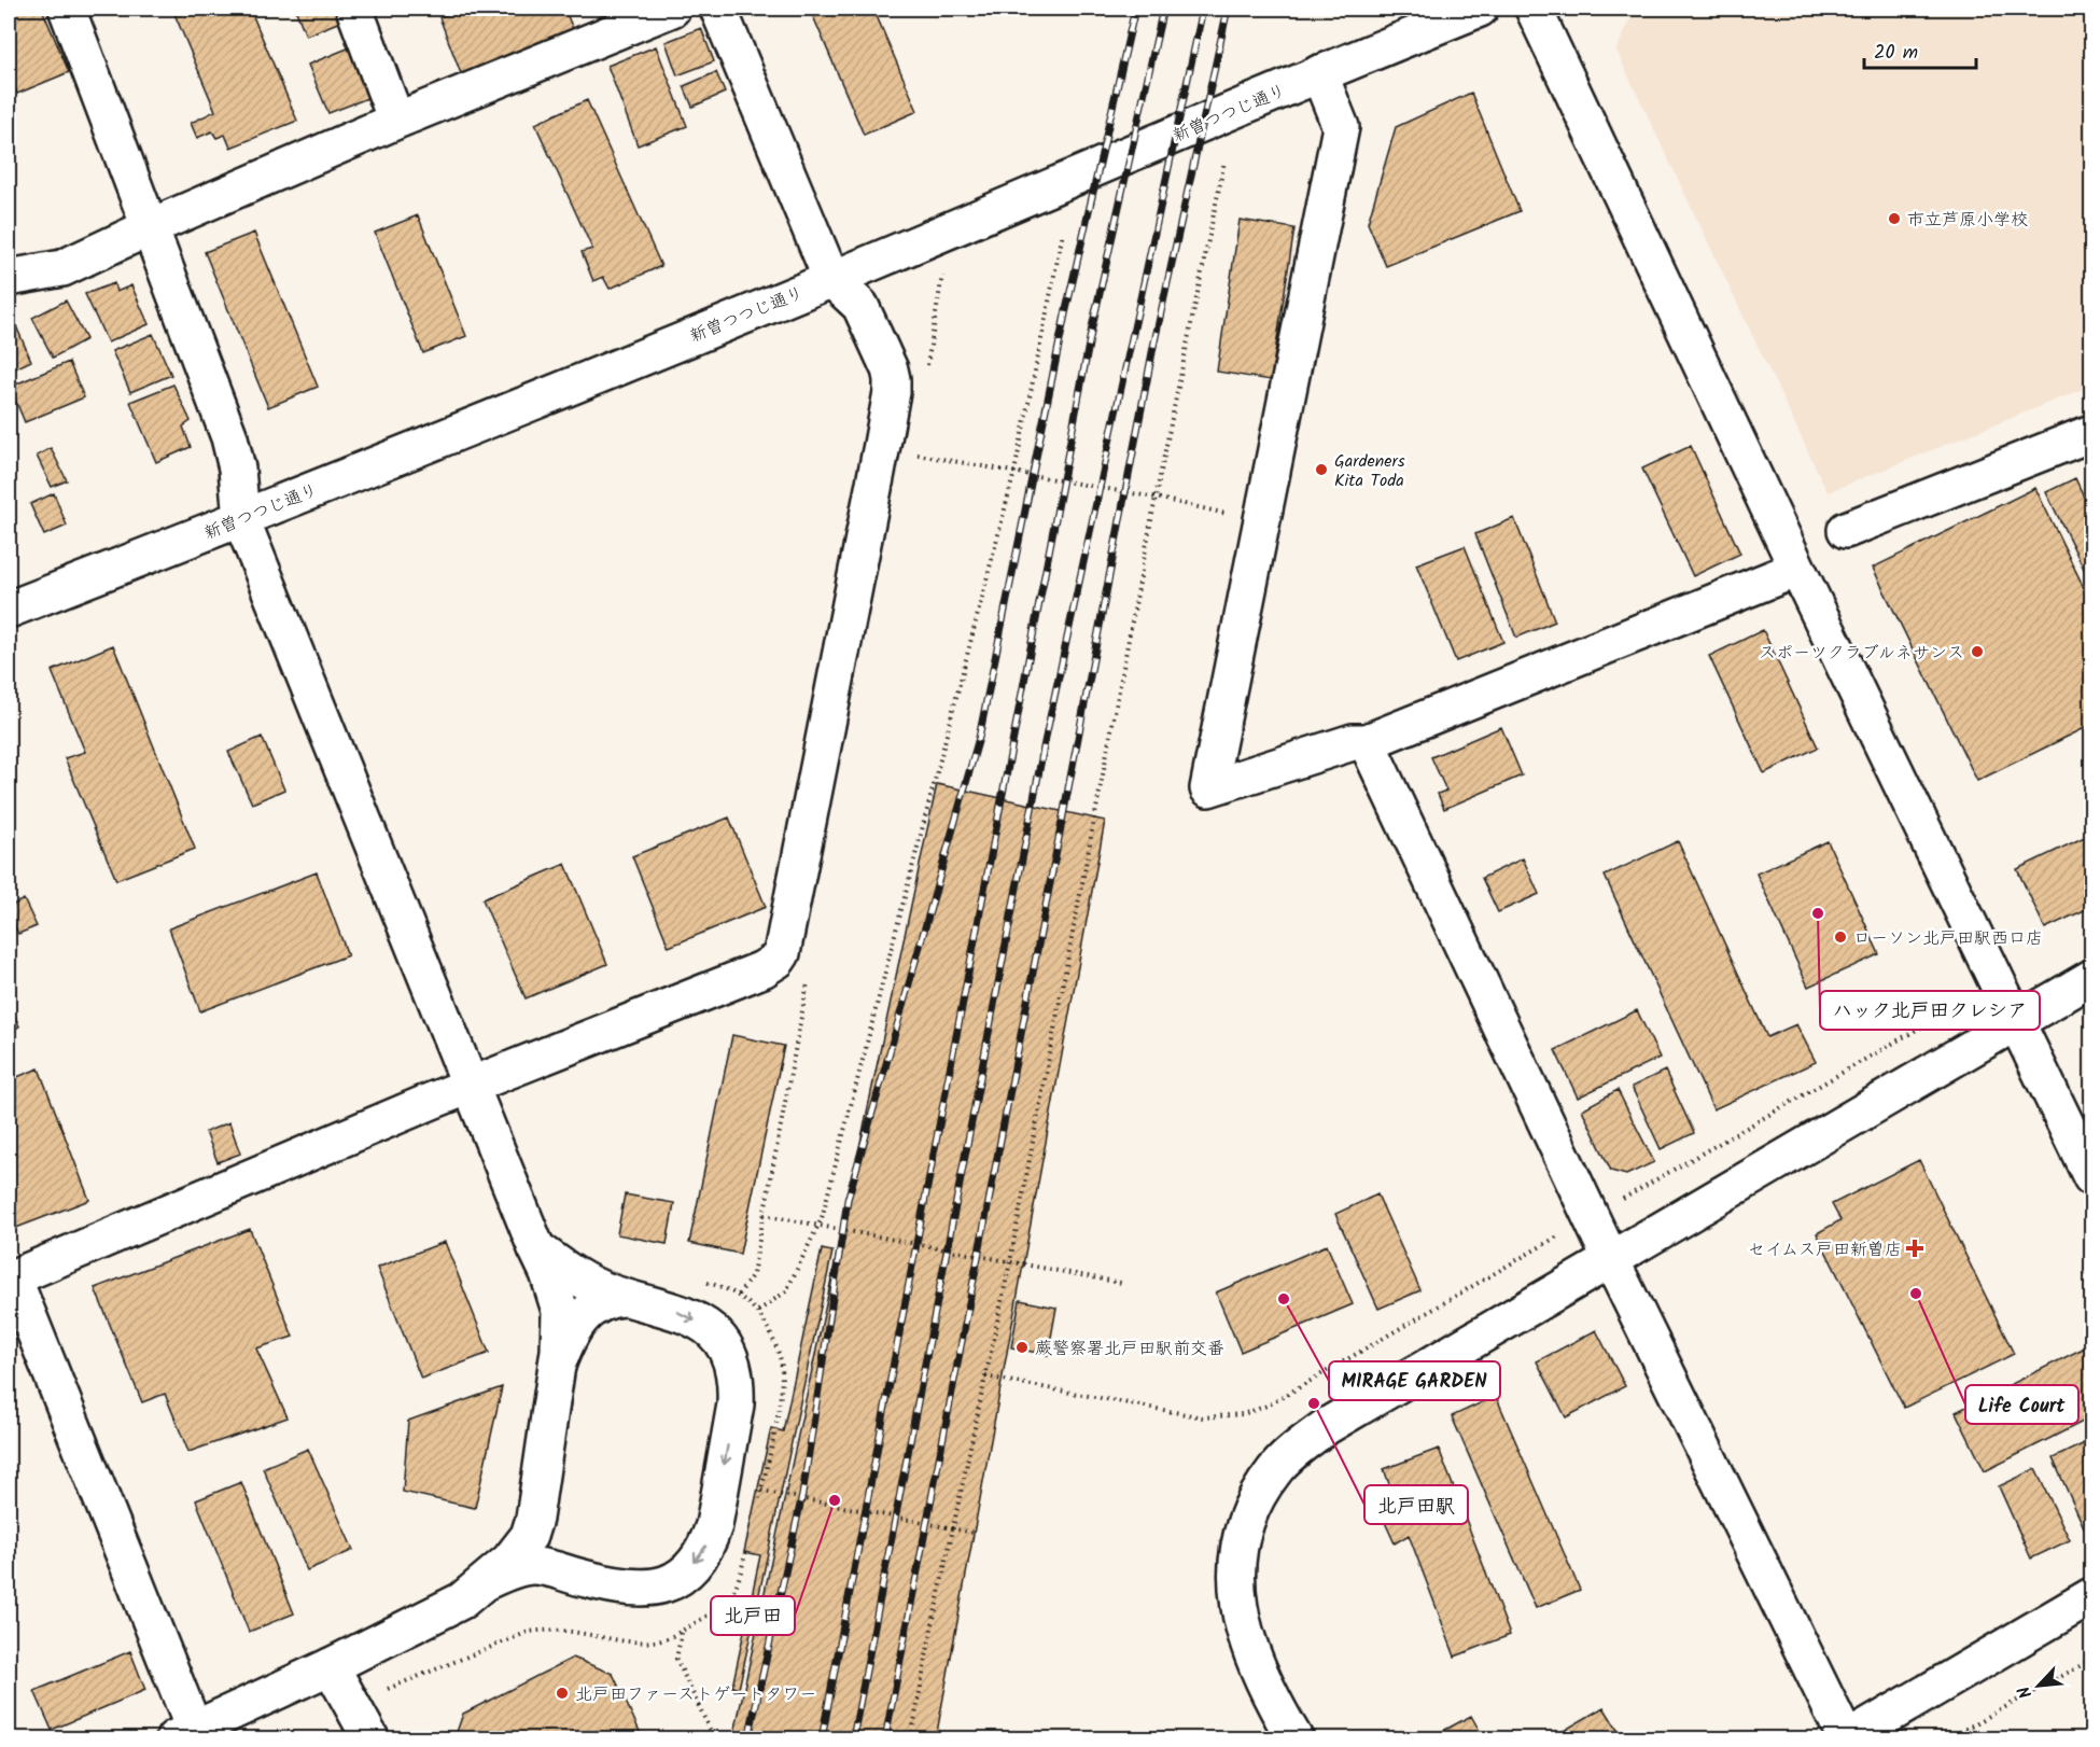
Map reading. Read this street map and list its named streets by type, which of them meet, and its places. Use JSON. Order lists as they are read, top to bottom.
{
  "streets": {
    "street": ["新曽つつじ通り"]
  },
  "places": {
    "other": [
      "市立芦原小学校",
      "Gardeners Kita Toda",
      "スポーツクラブルネサンス",
      "ハック北戸田クレシア",
      "ローソン北戸田駅西口店",
      "Life Court",
      "MIRAGE GARDEN",
      "蕨警察署北戸田駅前交番",
      "北戸田駅",
      "北戸田",
      "北戸田ファーストゲートタワー"
    ],
    "health": ["セイムス戸田新曽店"]
  },
  "scale_bar": "20 m",
  "north": "bottom left"
}
